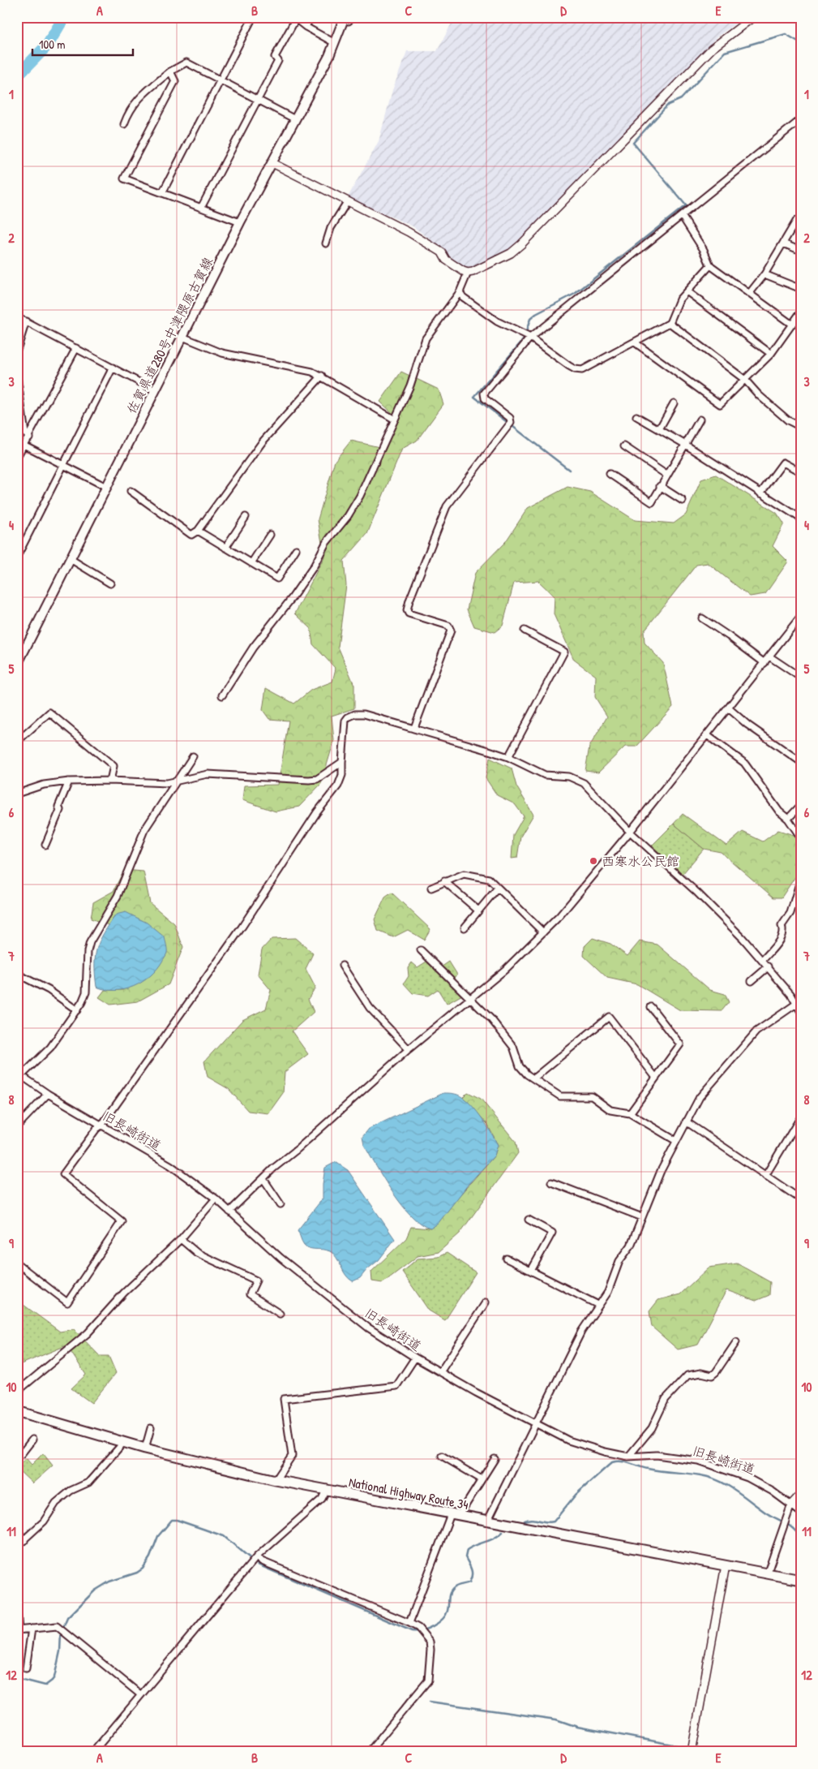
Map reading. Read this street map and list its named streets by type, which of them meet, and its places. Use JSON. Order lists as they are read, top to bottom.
{
  "streets": {
    "highway": ["National Highway Route 34"],
    "main road": ["佐賀県道280号中津隈原古賀線"],
    "street": ["旧長崎街道"]
  },
  "places": ["西寒水公民館"],
  "scale_bar": "100 m",
  "grid": {
    "columns": [
      "A",
      "B",
      "C",
      "D",
      "E"
    ],
    "rows": [
      "1",
      "2",
      "3",
      "4",
      "5",
      "6",
      "7",
      "8",
      "9",
      "10",
      "11",
      "12"
    ]
  }
}
